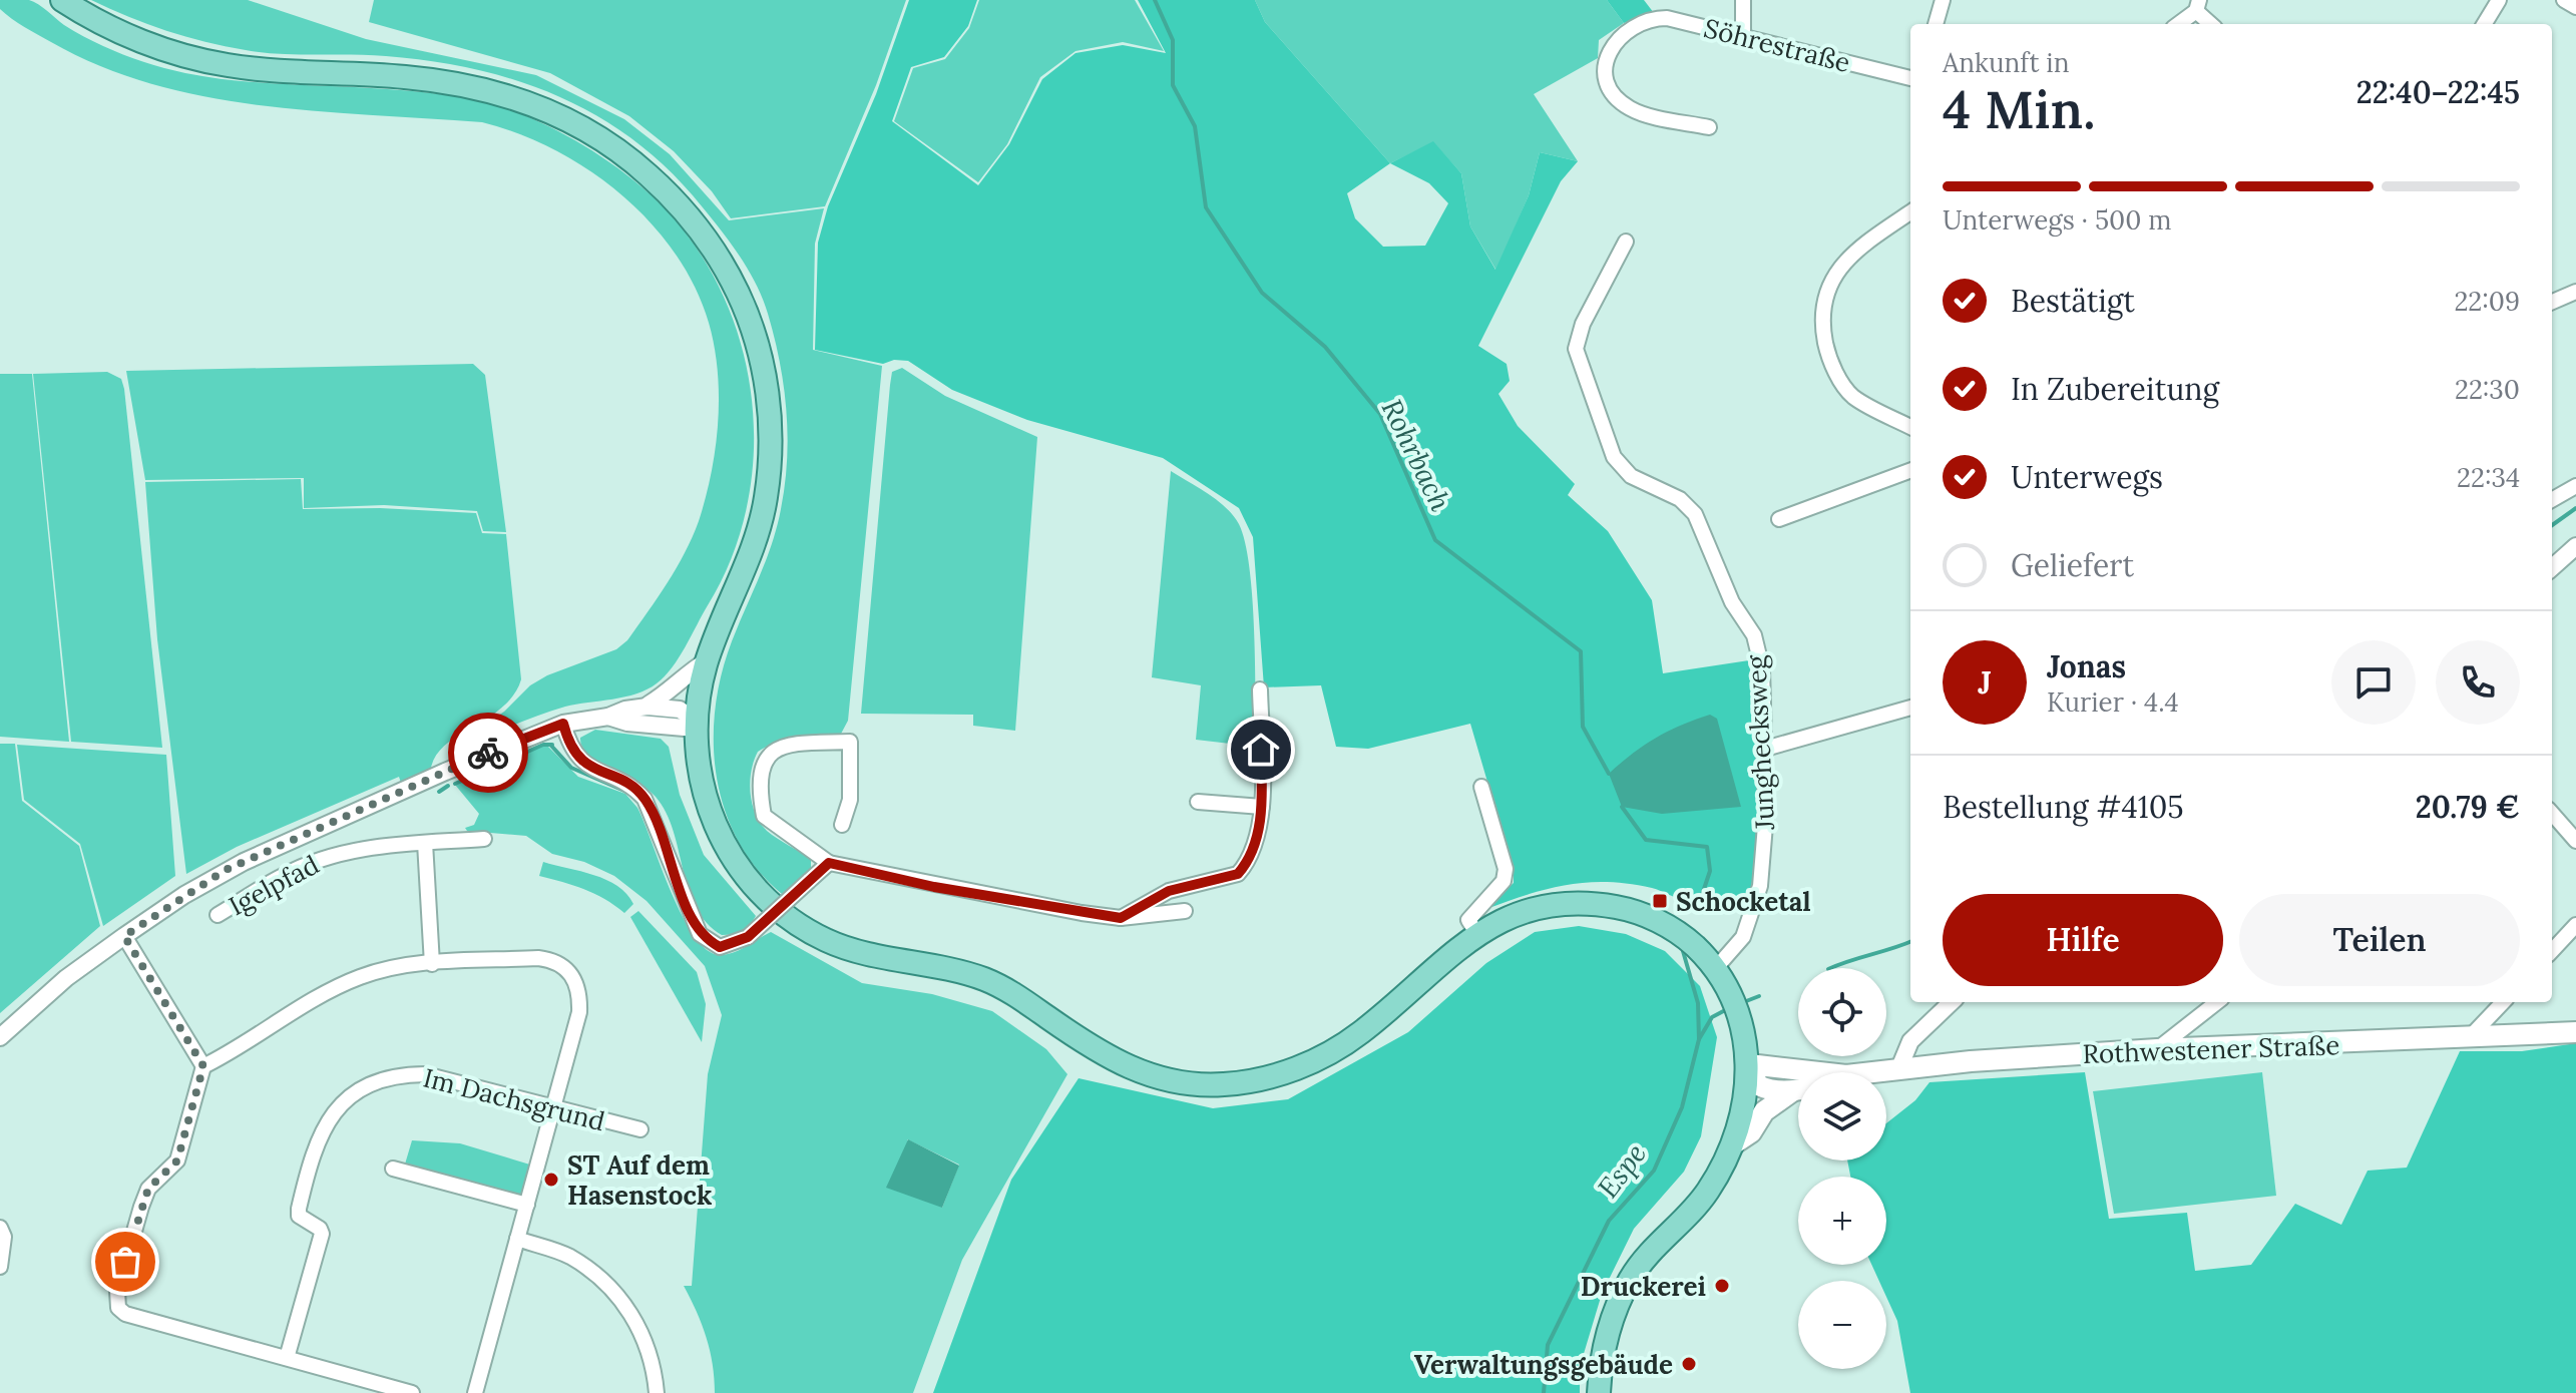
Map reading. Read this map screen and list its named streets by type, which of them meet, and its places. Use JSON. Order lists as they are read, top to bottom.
{
  "streets": {
    "main road": ["Rothwestener Straße"],
    "street": [
      "Söhrestraße",
      "Junghecksweg",
      "Igelpfad",
      "Im Dachsgrund"
    ]
  },
  "water": ["Rohrbach", "Espe"],
  "places": {
    "transit": ["Schocketal"],
    "other": ["ST Auf dem Hasenstock", "Druckerei", "Verwaltungsgebäude"]
  },
  "page": {
    "heading": ["4 Min.", "Ankunft in", "22:40–22:45"],
    "panel": [
      "Jonas",
      "Kurier · 4.4",
      "Bestellung #4105",
      "20.79 €"
    ],
    "bar": "Unterwegs · 500 m",
    "list": [
      ["Bestätigt", "22:09"],
      ["In Zubereitung", "22:30"],
      ["Unterwegs", "22:34"],
      "Geliefert"
    ],
    "round": "J",
    "buttons": ["Hilfe", "Teilen"],
    "map_buttons": ["+", "−"]
  }
}
